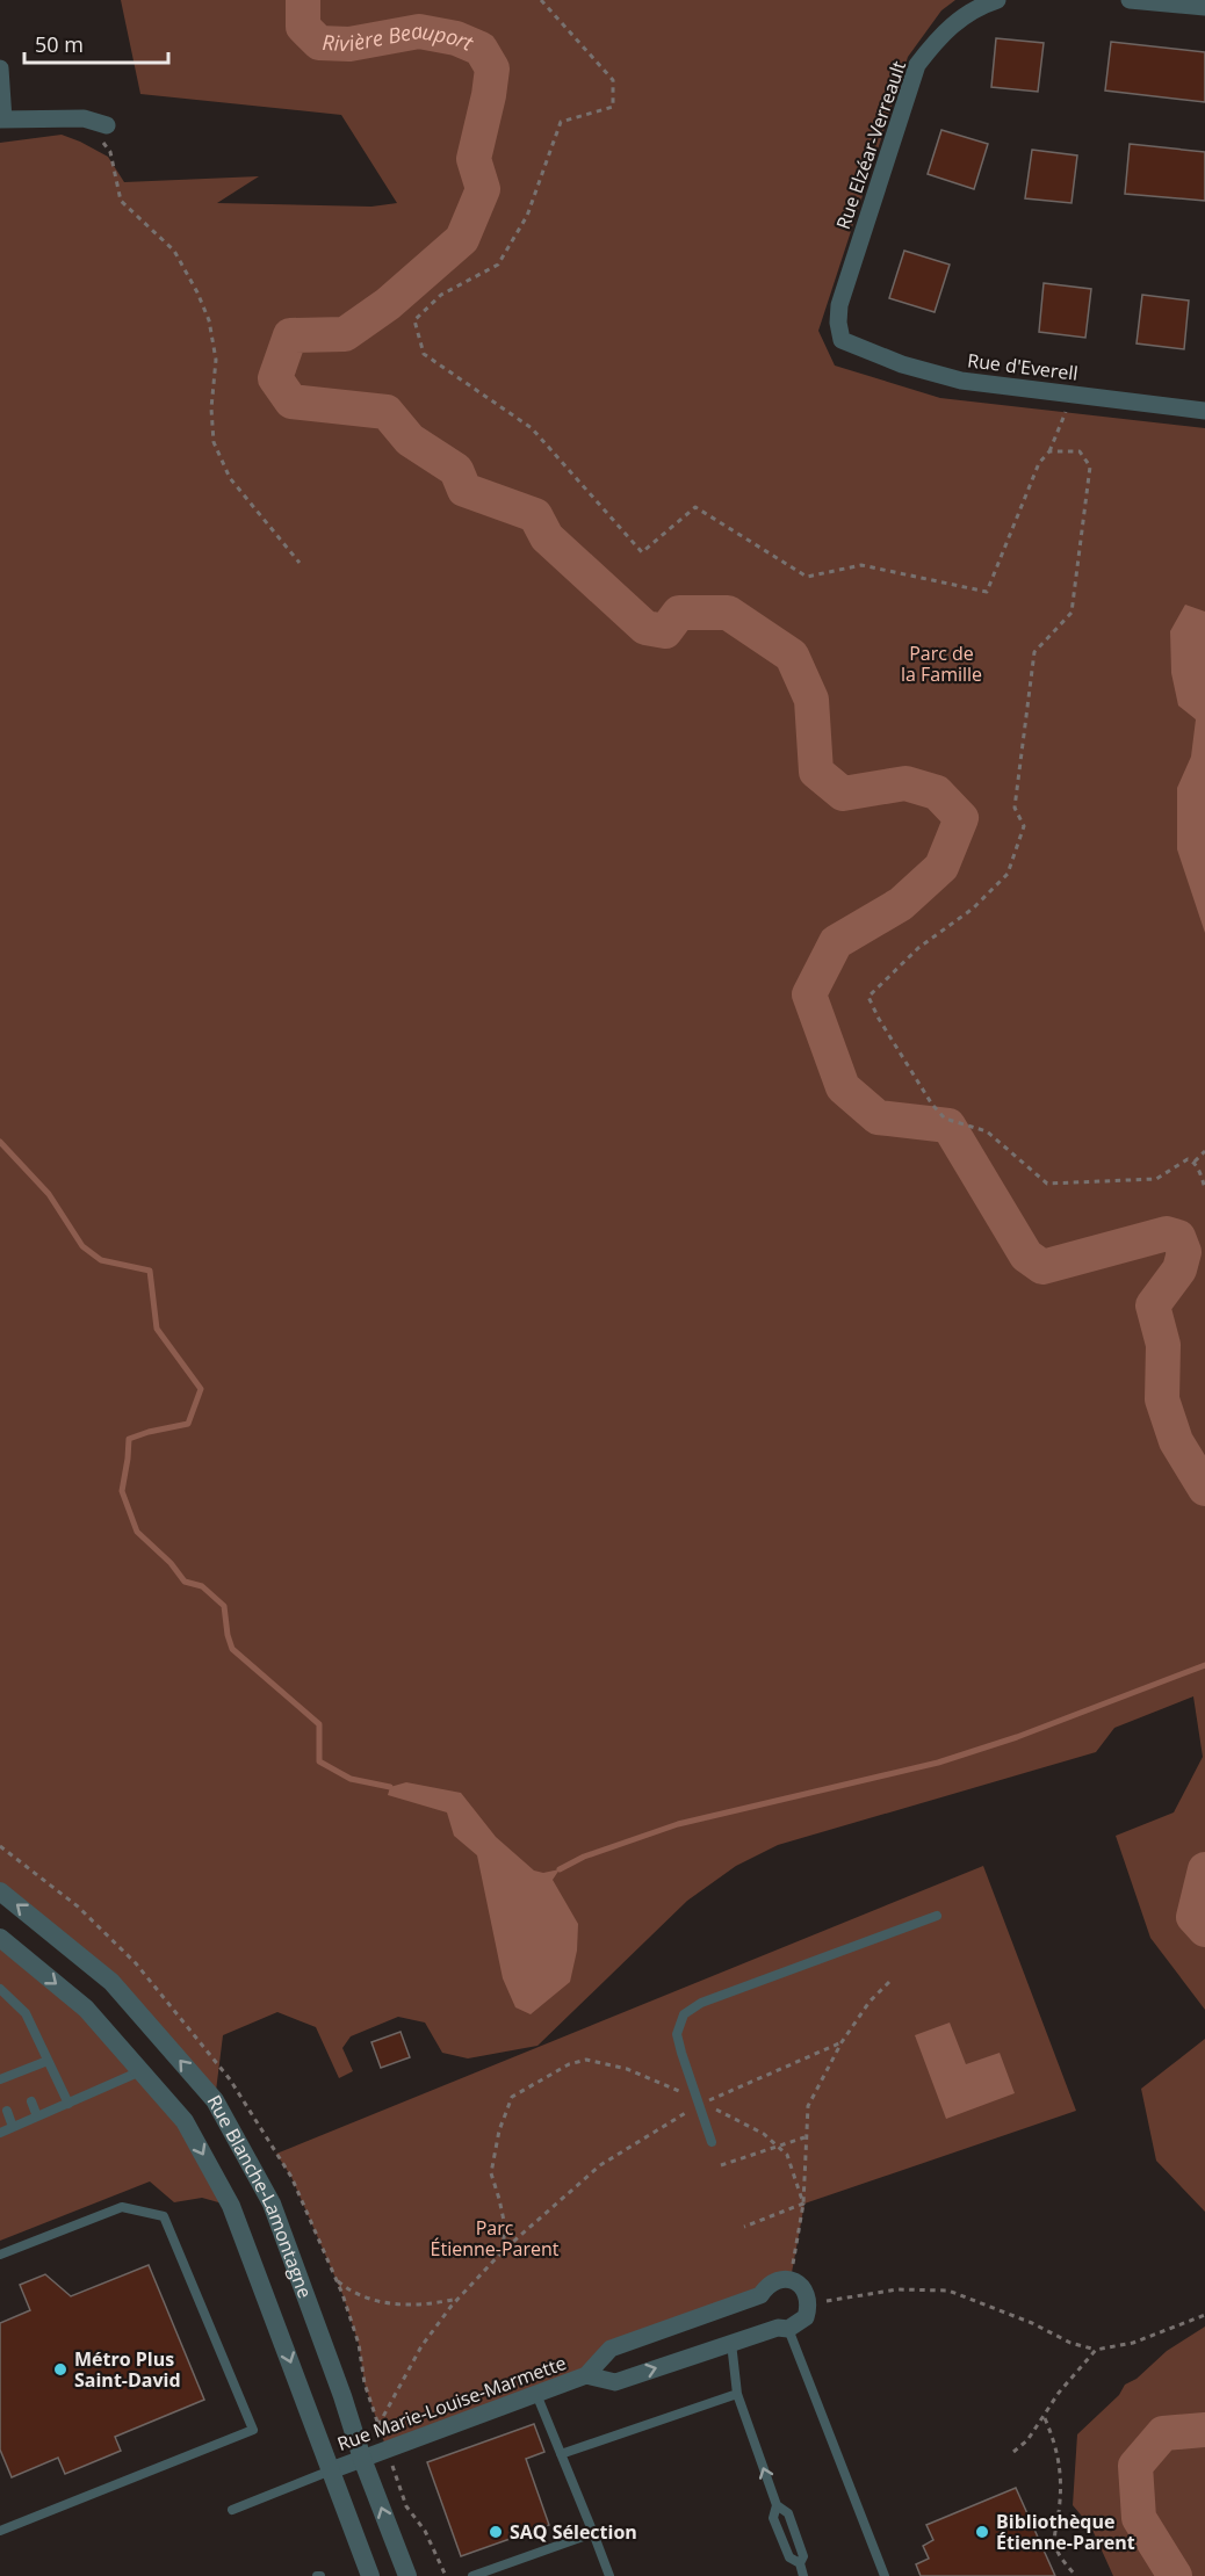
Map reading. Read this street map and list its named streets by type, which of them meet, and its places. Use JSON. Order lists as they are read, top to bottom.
{
  "streets": {
    "street": [
      "Rue Elzéar-Verreault",
      "Rue d'Everell",
      "Rue Blanche-Lamontagne",
      "Rue Marie-Louise-Marmette"
    ]
  },
  "crossings": [
    ["Rue Elzéar-Verreault", "Rue d'Everell"],
    ["Rue Blanche-Lamontagne", "Rue Marie-Louise-Marmette"]
  ],
  "water": ["Rivière Beauport"],
  "parks": ["Parc de la Famille", "Parc Étienne-Parent"],
  "places": ["Métro Plus Saint-David", "SAQ Sélection", "Bibliothèque Étienne-Parent"],
  "scale_bar": "50 m"
}
